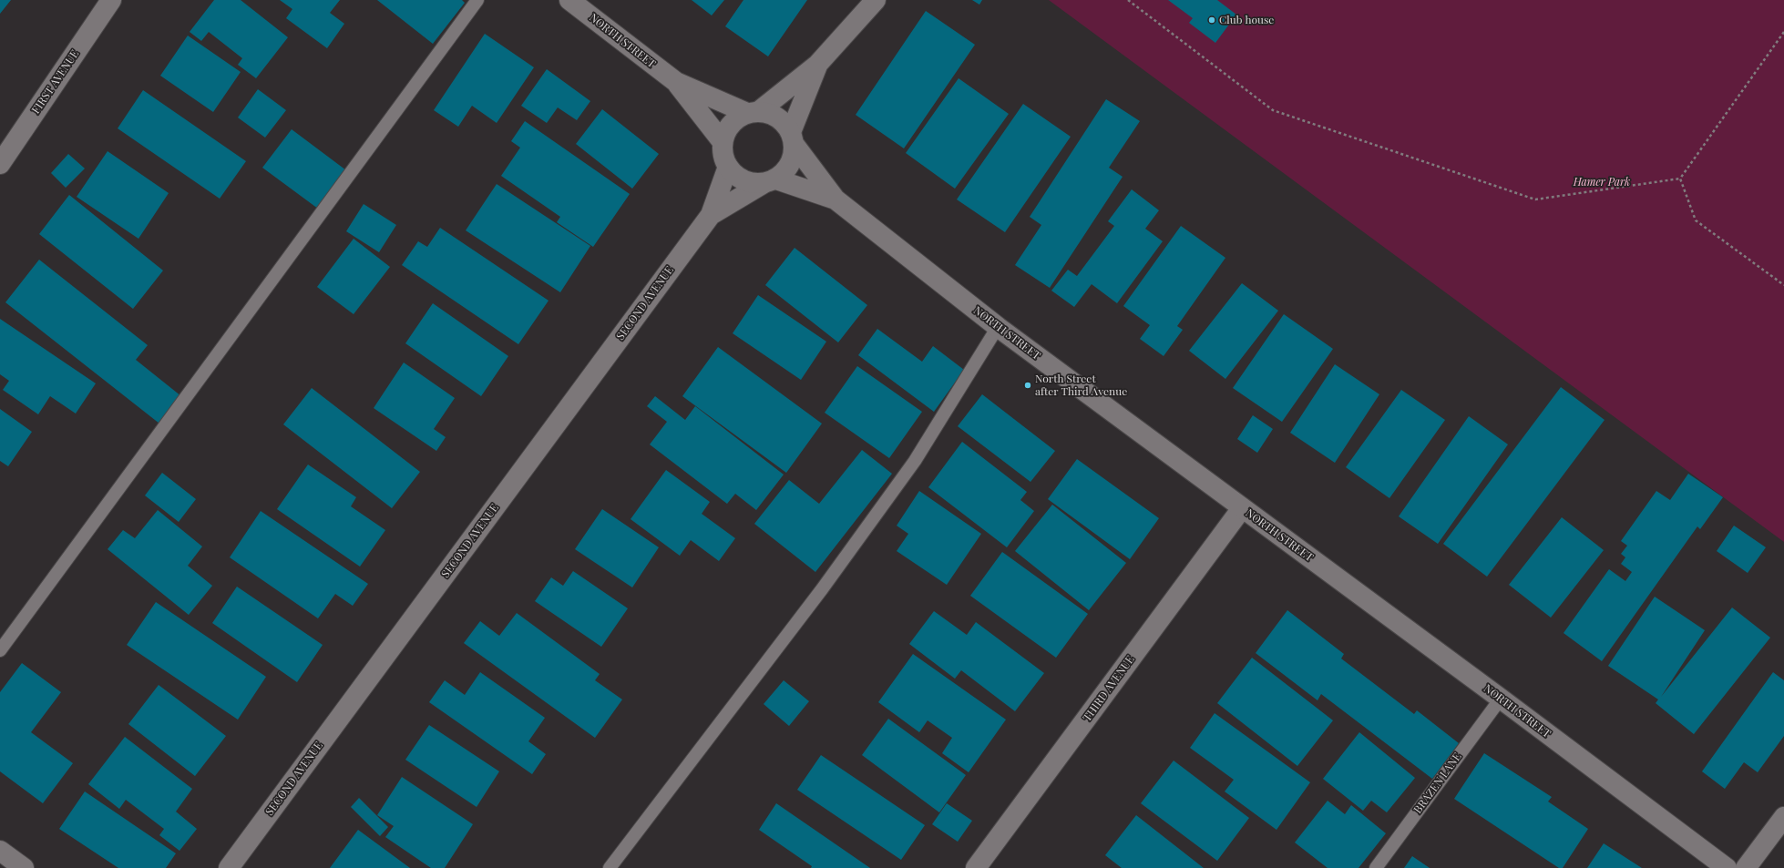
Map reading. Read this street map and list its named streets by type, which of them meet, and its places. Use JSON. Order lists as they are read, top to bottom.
{
  "streets": {
    "street": [
      "NORTH STREET",
      "FIRST AVENUE",
      "SECOND AVENUE",
      "THIRD AVENUE"
    ],
    "lane": ["BRAZEN LANE"]
  },
  "crossings": [
    ["NORTH STREET", "SECOND AVENUE"],
    ["NORTH STREET", "THIRD AVENUE"],
    ["NORTH STREET", "BRAZEN LANE"]
  ],
  "parks": ["Hamer Park"],
  "places": ["Club house", "North Street after Third Avenue"]
}
